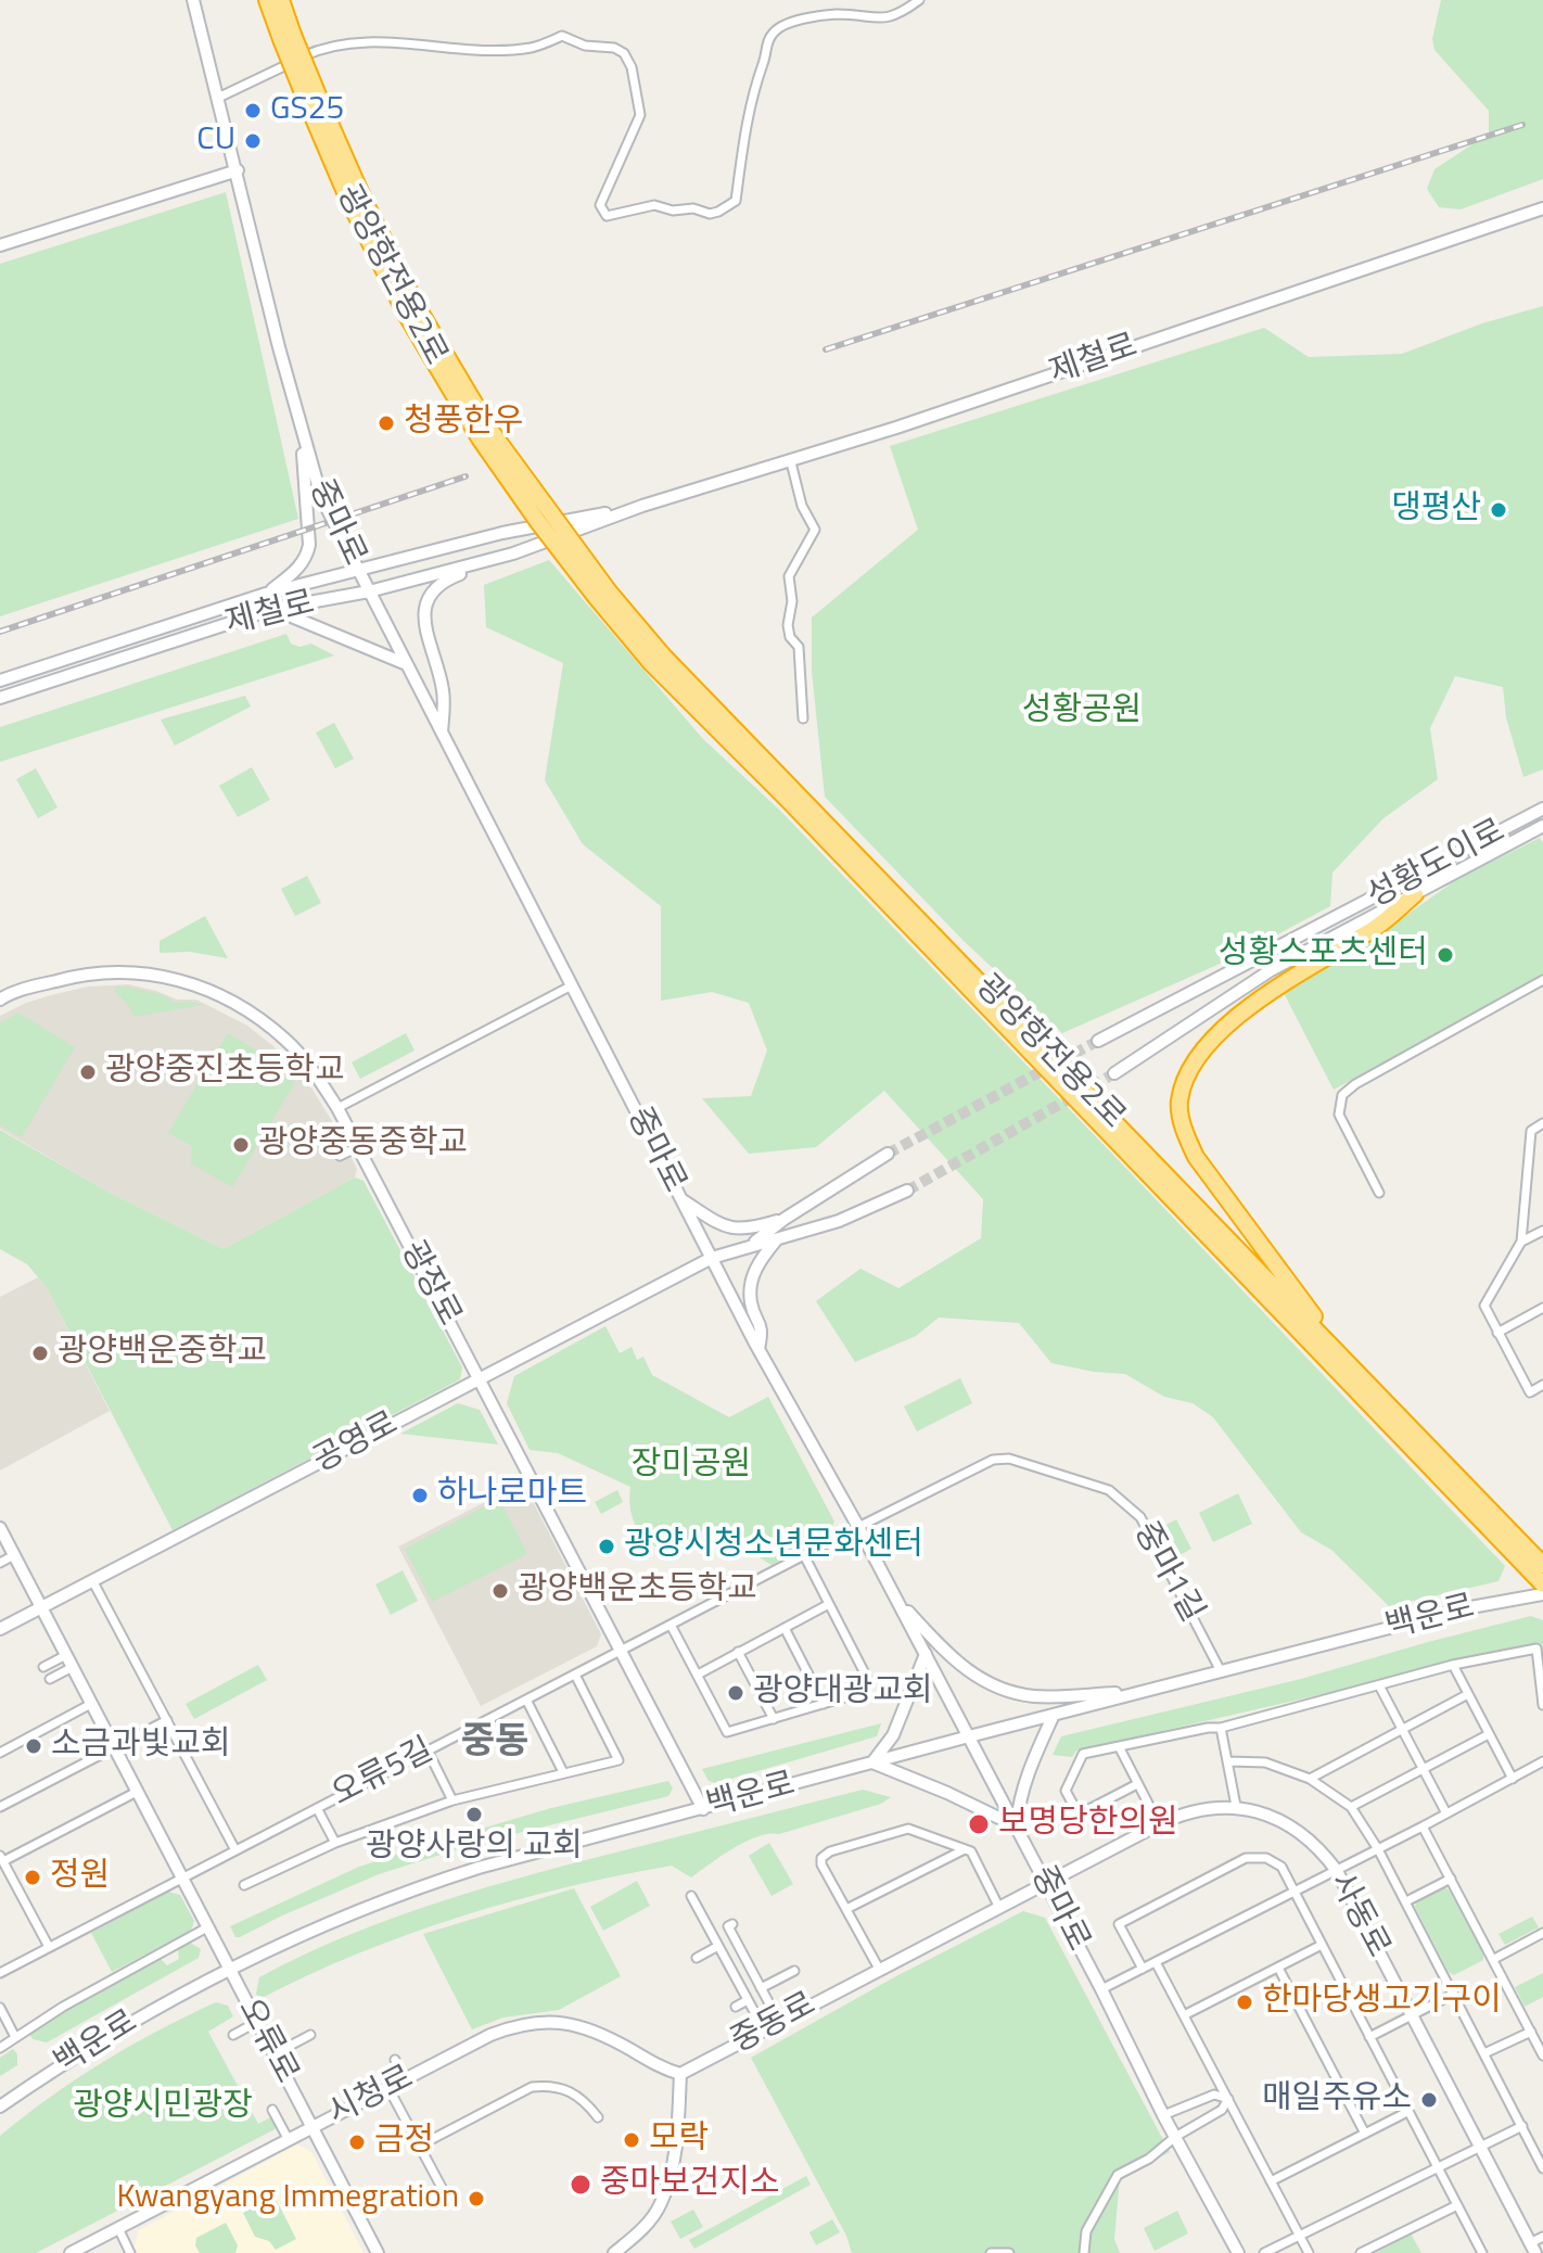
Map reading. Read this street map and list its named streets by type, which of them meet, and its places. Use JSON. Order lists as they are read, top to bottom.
{
  "streets": {
    "highway": ["광양항전용2로"],
    "main road": [
      "제철로",
      "중마로",
      "성황도이로",
      "광장로",
      "공영로",
      "백운로",
      "사동로",
      "중동로",
      "오류로",
      "시청로"
    ],
    "street": ["중마1길", "오류5길"]
  },
  "crossings": [
    ["제철로", "중마로"],
    ["중마로", "공영로"],
    ["중마로", "중마1길"],
    ["중마로", "백운로"],
    ["중마로", "오류5길"],
    ["중마로", "사동로"],
    ["중마로", "중동로"],
    ["광장로", "공영로"],
    ["광장로", "백운로"],
    ["광장로", "오류5길"],
    ["중마1길", "백운로"],
    ["중마1길", "오류5길"],
    ["백운로", "오류로"],
    ["사동로", "중동로"],
    ["중동로", "시청로"],
    ["오류로", "시청로"]
  ],
  "districts": ["중동"],
  "parks": ["성황공원", "장미공원", "광양시민광장"],
  "places": [
    "GS25",
    "CU",
    "청풍한우",
    "댕평산",
    "성황스포츠센터",
    "광양중진초등학교",
    "광양중동중학교",
    "광양백운중학교",
    "하나로마트",
    "광양시청소년문화센터",
    "광양백운초등학교",
    "광양대광교회",
    "소금과빛교회",
    "광양사랑의 교회",
    "보명당한의원",
    "정원",
    "한마당생고기구이",
    "매일주유소",
    "모락",
    "금정",
    "중마보건지소",
    "Kwangyang Immegration"
  ]
}
